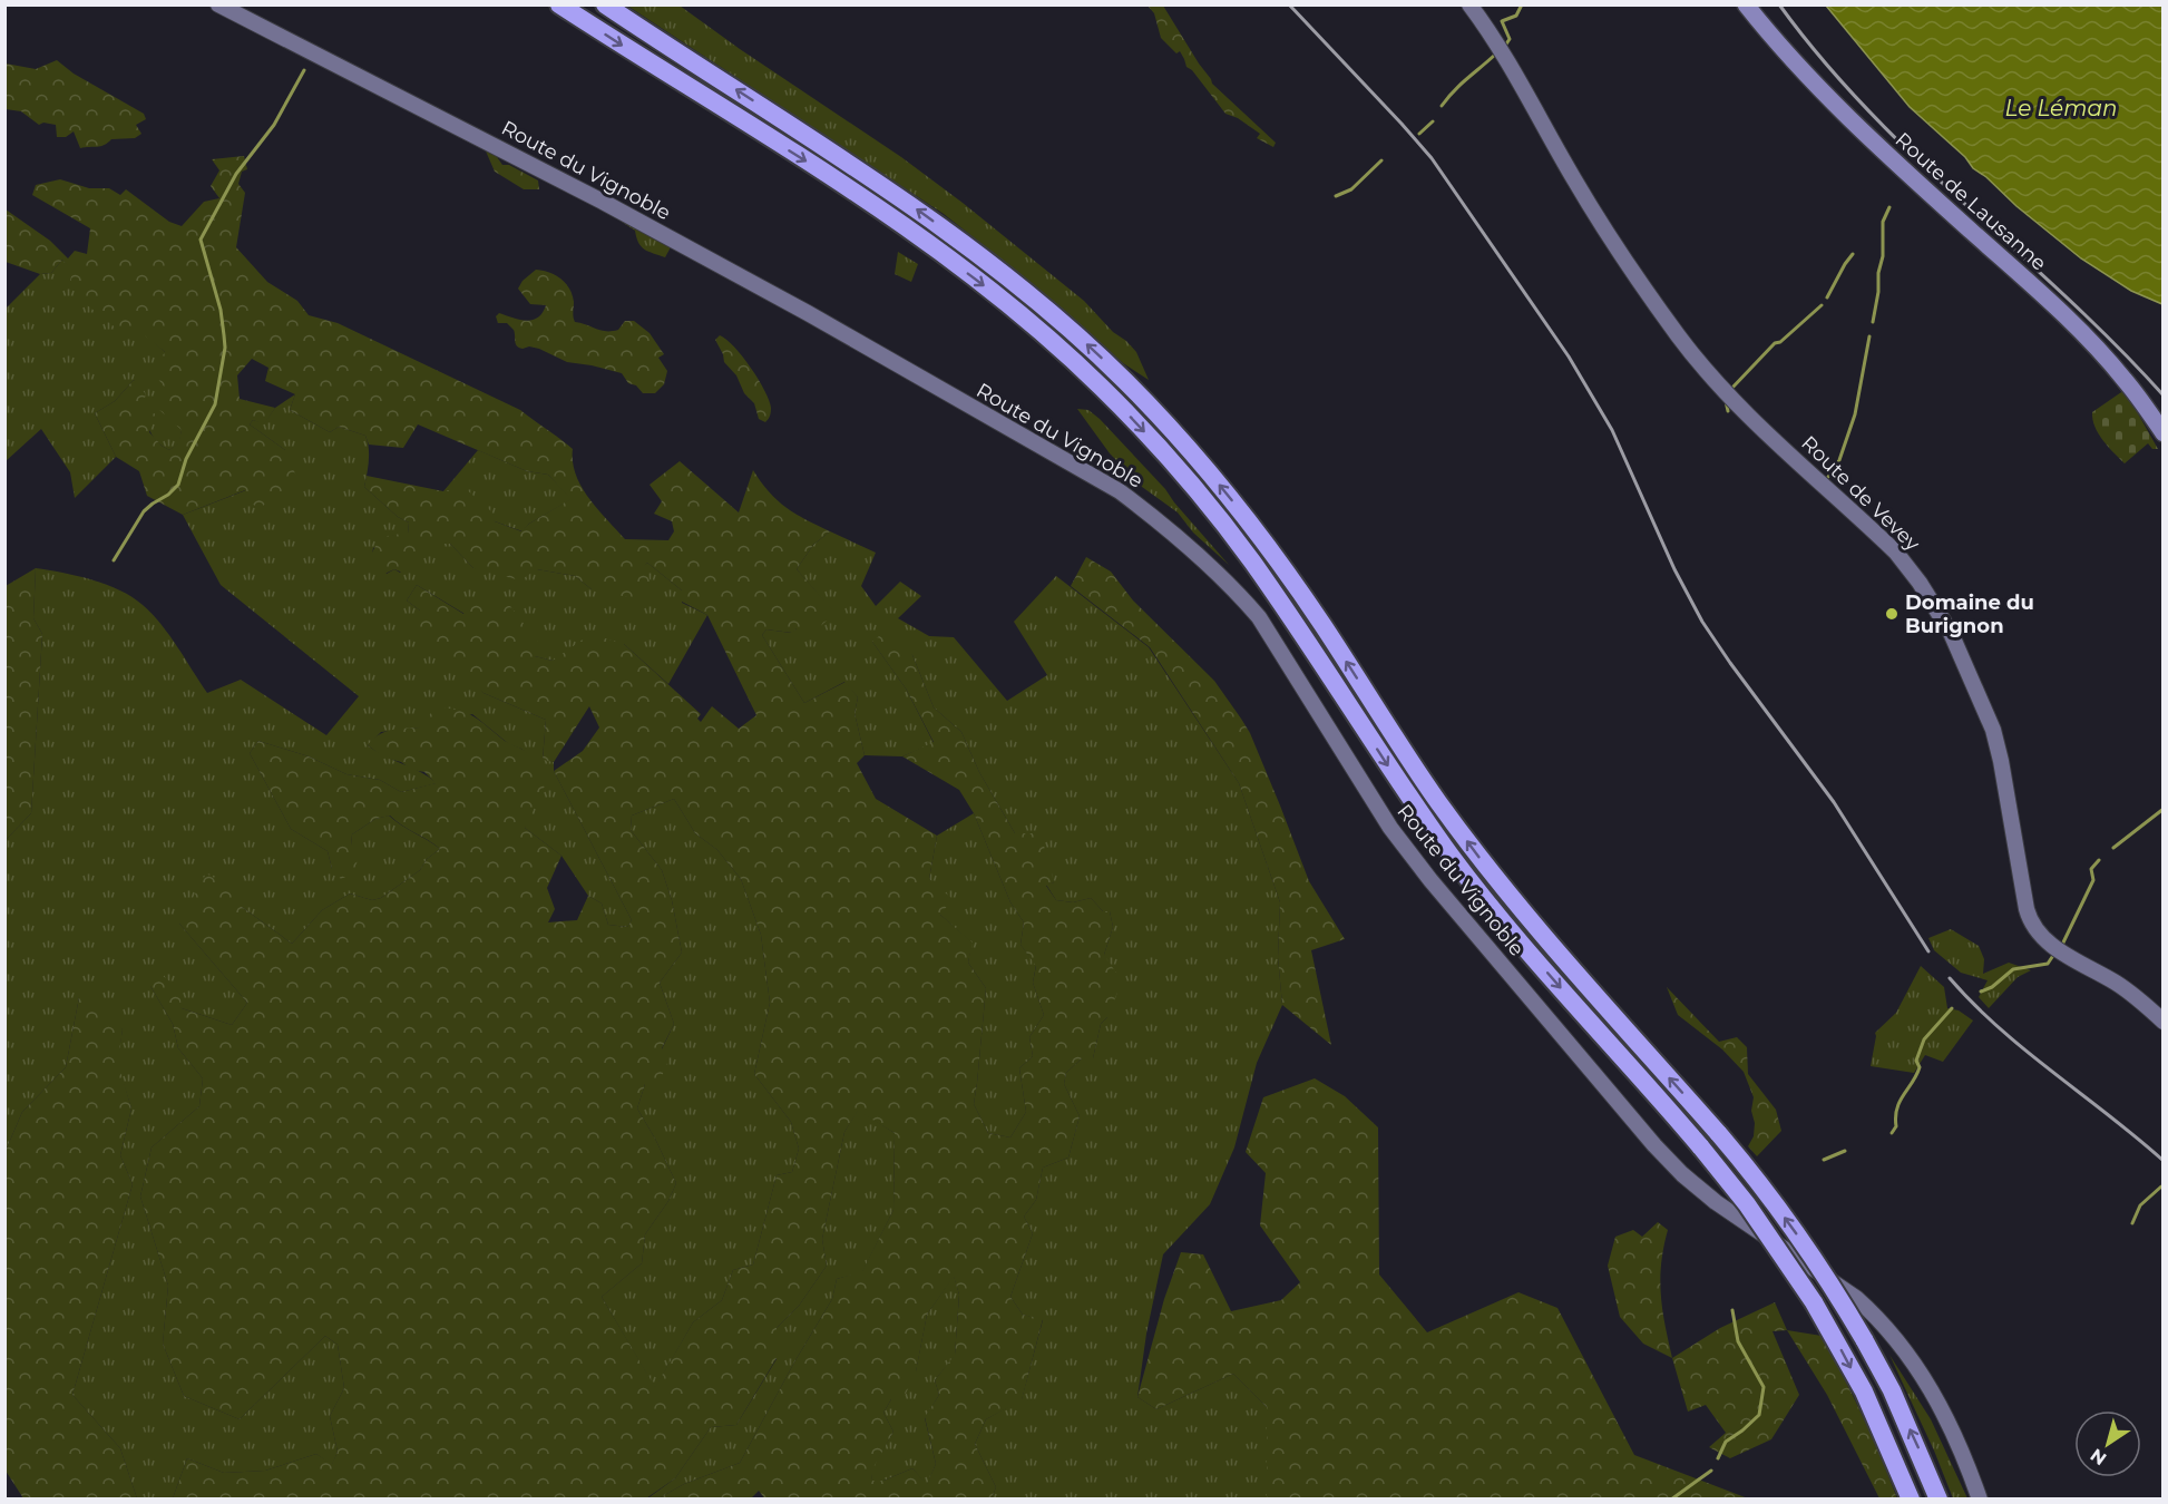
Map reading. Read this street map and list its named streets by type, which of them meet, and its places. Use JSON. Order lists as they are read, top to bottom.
{
  "streets": {
    "main road": ["Route de Lausanne"],
    "street": ["Route du Vignoble", "Route de Vevey"]
  },
  "water": ["Le Léman"],
  "places": ["Domaine du Burignon"],
  "north": "bottom left"
}
